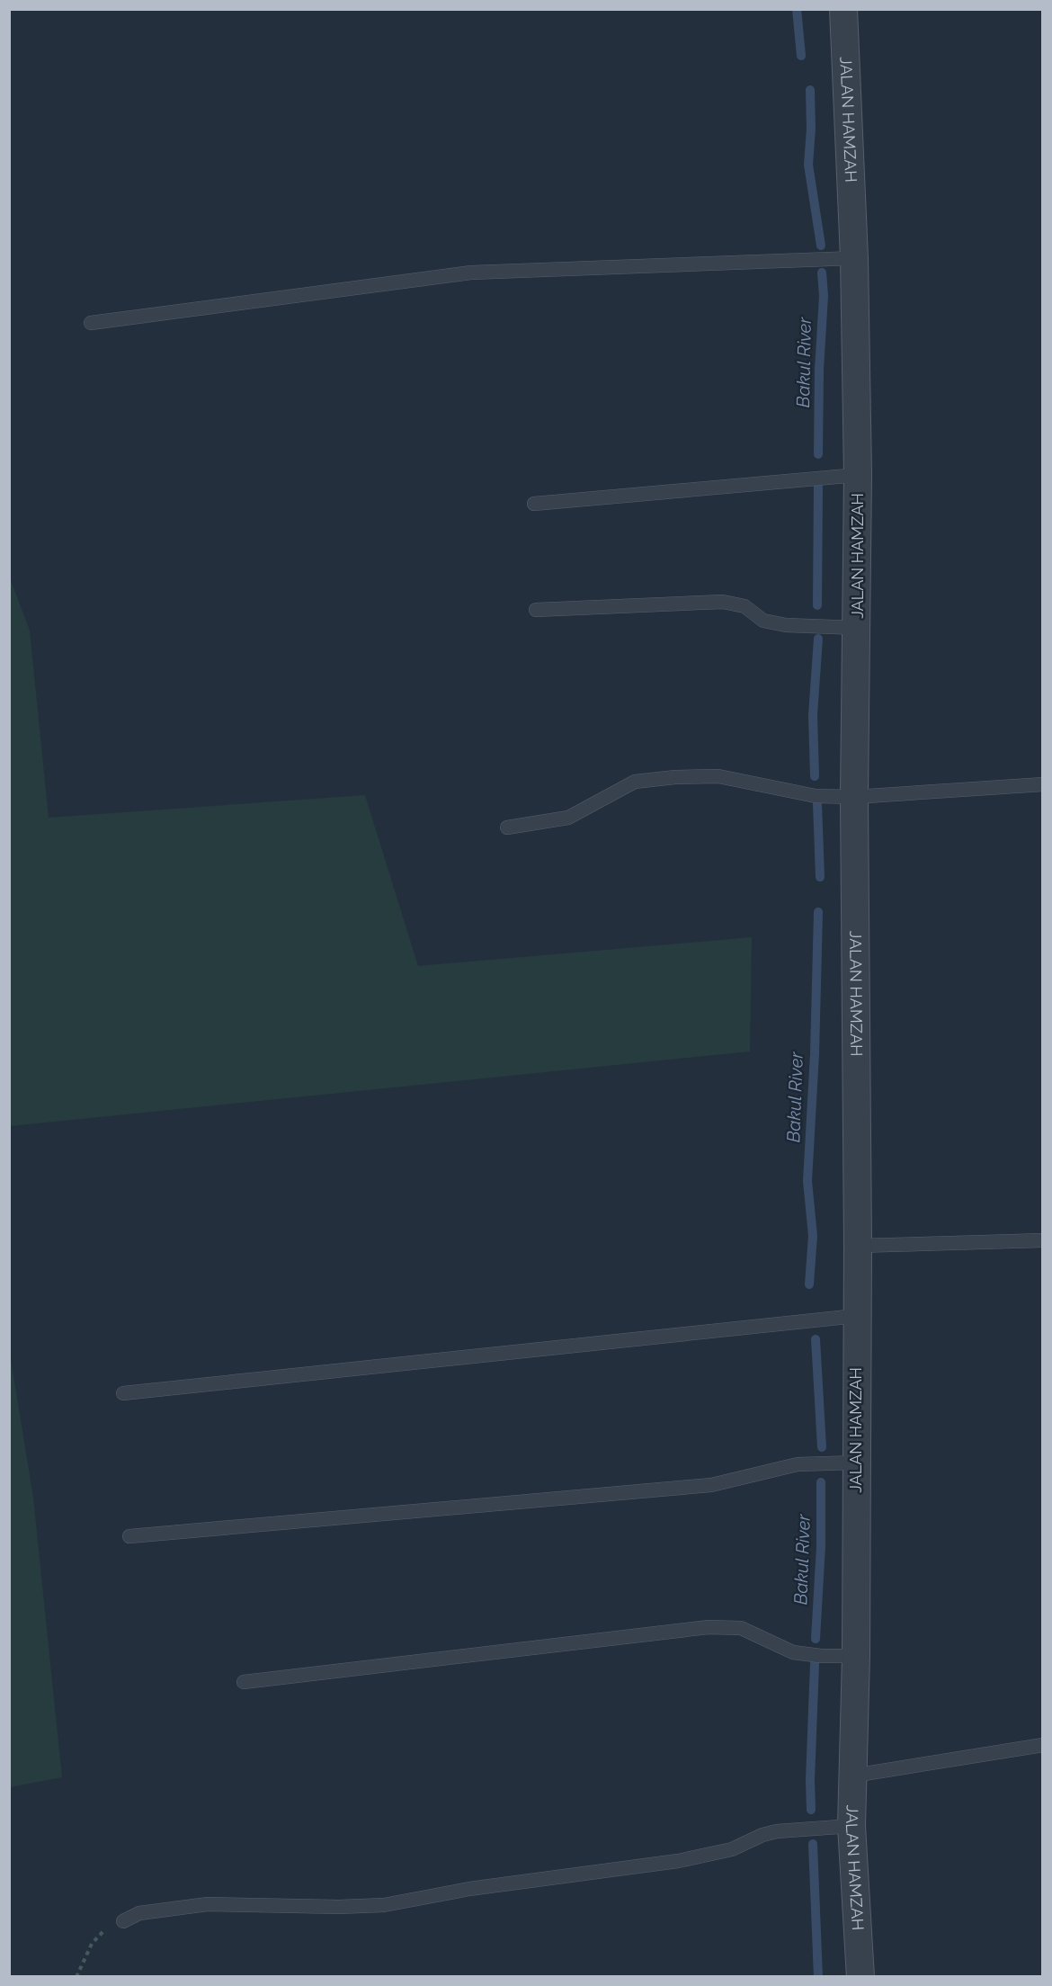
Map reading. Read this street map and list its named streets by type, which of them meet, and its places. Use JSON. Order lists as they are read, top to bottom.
{
  "streets": {
    "street": ["JALAN HAMZAH"]
  },
  "water": ["Bakul River"]
}
